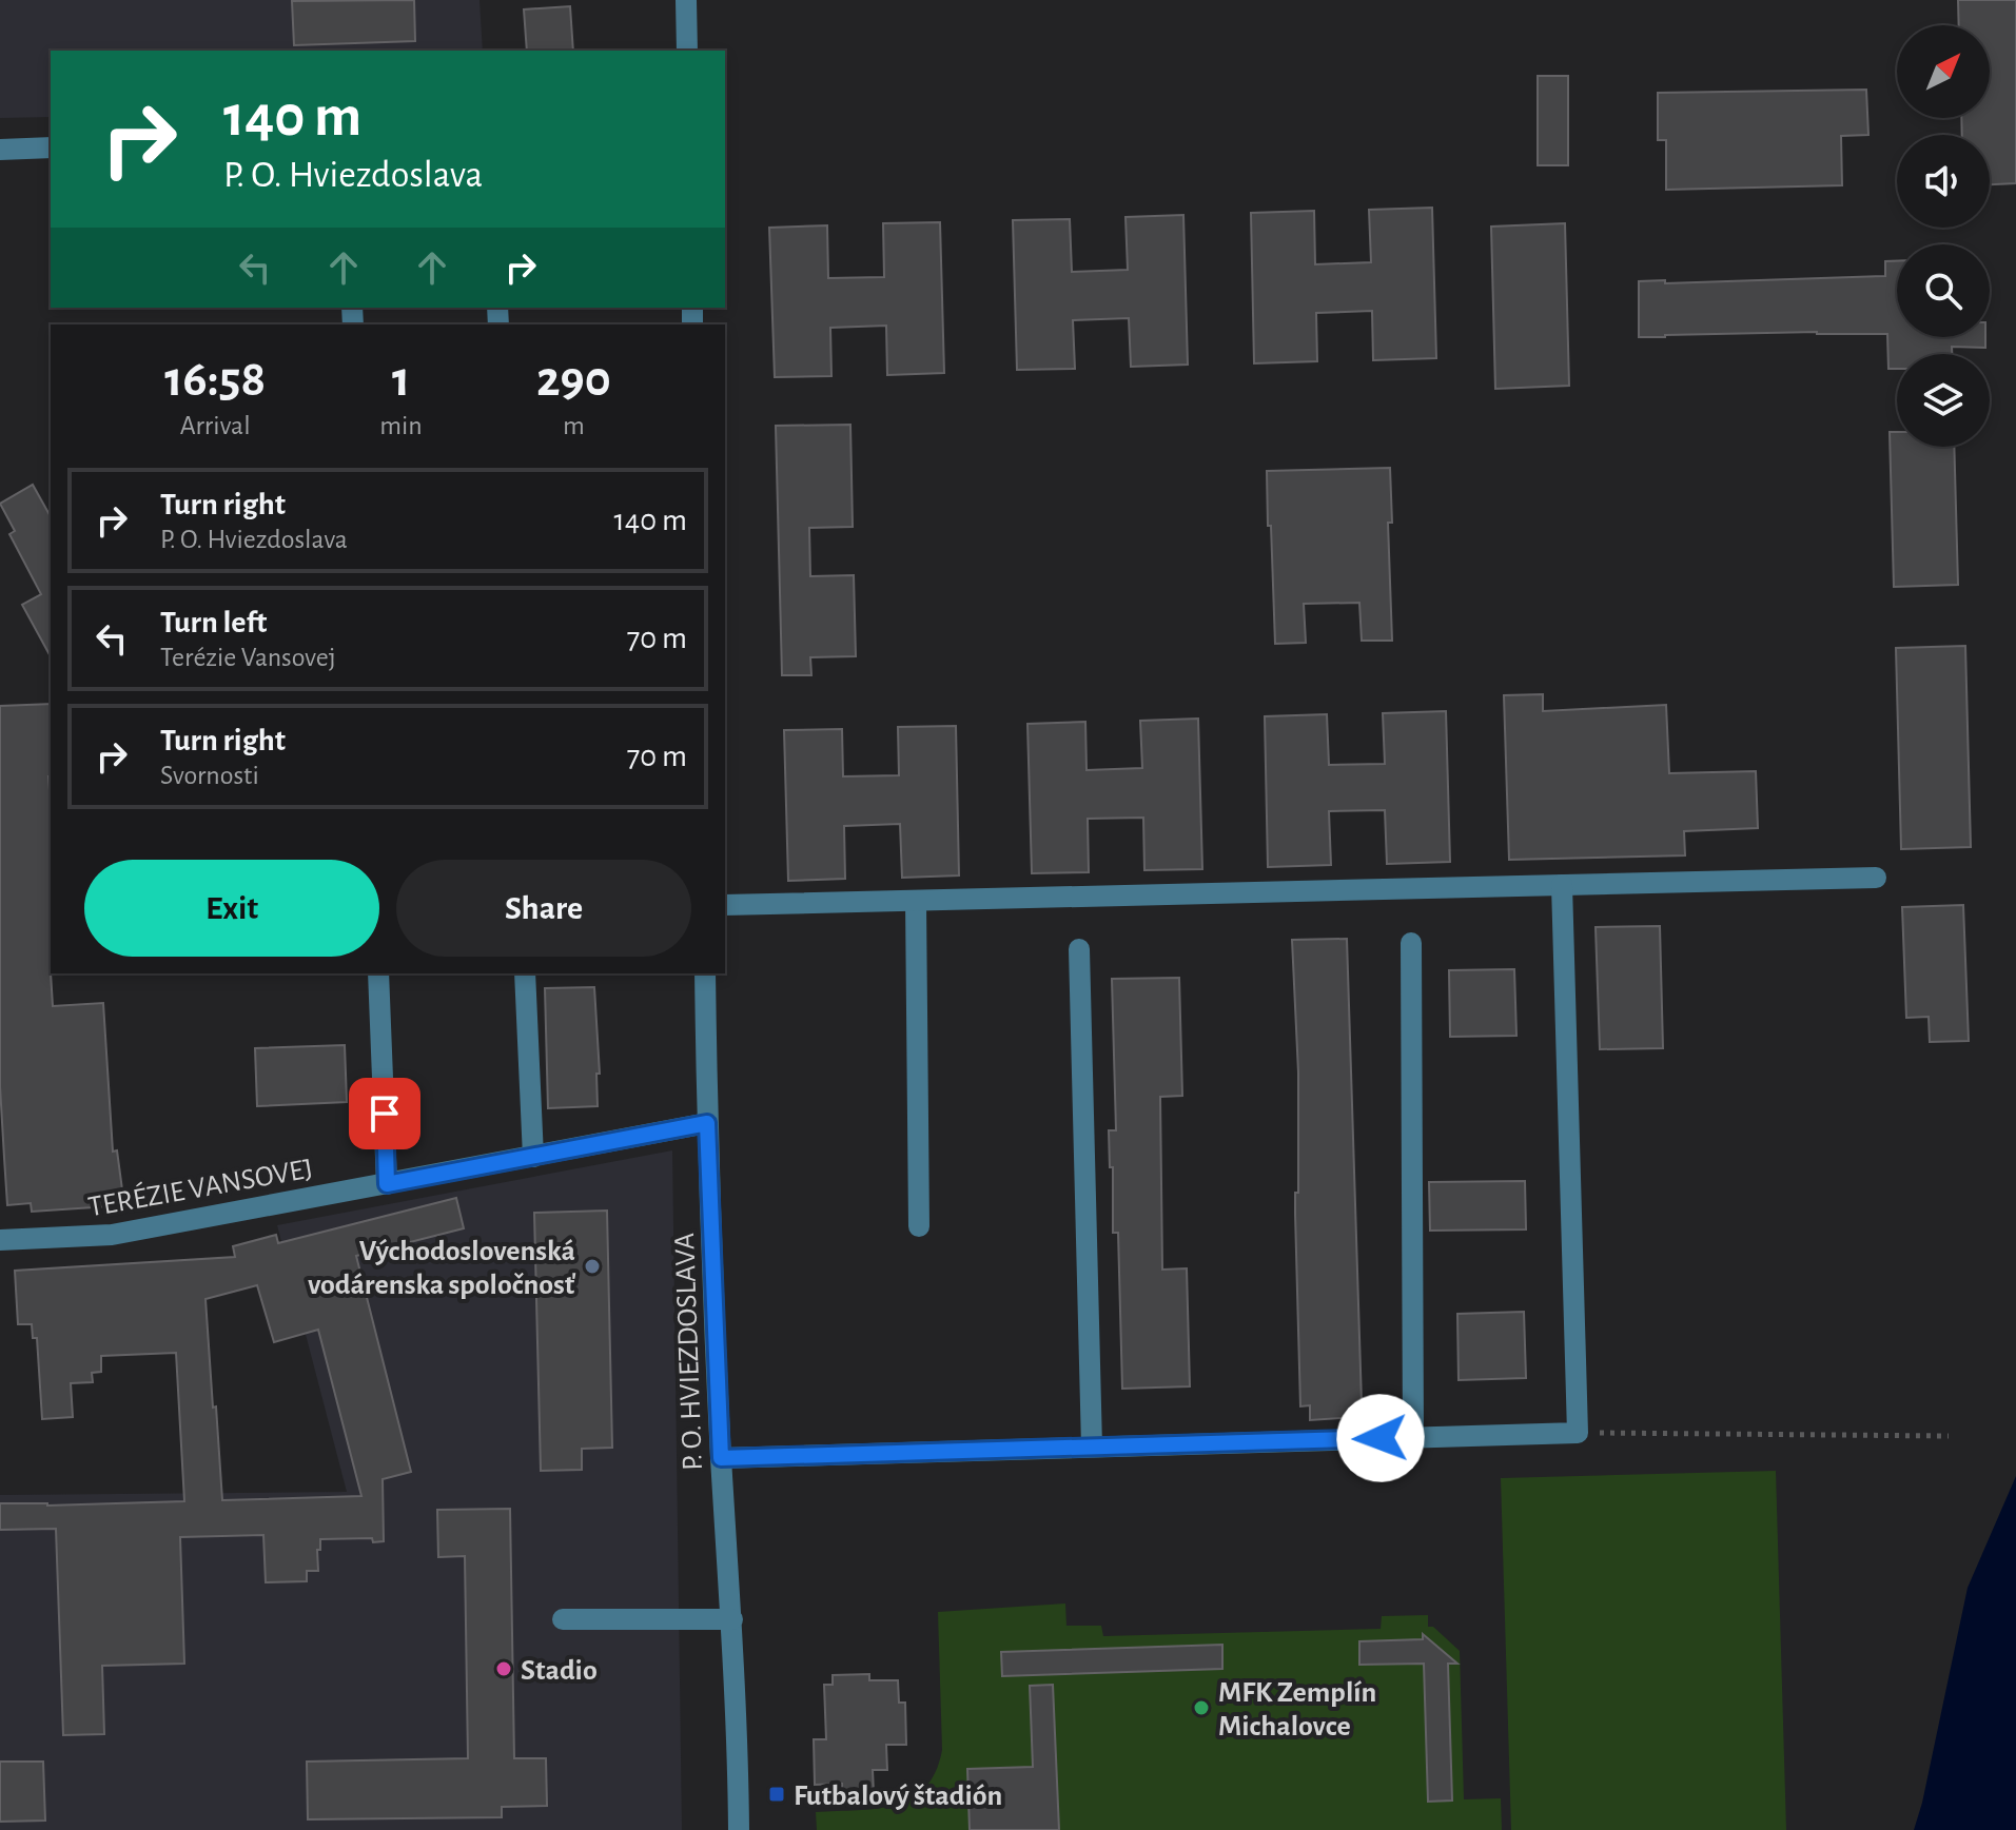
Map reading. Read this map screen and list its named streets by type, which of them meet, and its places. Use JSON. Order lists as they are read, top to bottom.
{
  "streets": {
    "street": ["TERÉZIE VANSOVEJ", "P. O. HVIEZDOSLAVA"]
  },
  "crossings": [
    ["TERÉZIE VANSOVEJ", "P. O. HVIEZDOSLAVA"]
  ],
  "places": {
    "other": ["Východoslovenská vodárenska spoločnosť", "Stadio", "MFK Zemplín Michalovce"],
    "transit": ["Futbalový štadión"]
  },
  "north": "top right",
  "page": {
    "turn": ["140 m", "P. O. Hviezdoslava"],
    "eta": [
      "16:58",
      "Arrival",
      "1",
      "min",
      "290",
      "m"
    ],
    "list": [
      {
        "name": "Turn right",
        "note": "P. O. Hviezdoslava",
        "value": "140 m"
      },
      {
        "name": "Turn left",
        "note": "Terézie Vansovej",
        "value": "70 m"
      },
      {
        "name": "Turn right",
        "note": "Svornosti",
        "value": "70 m"
      }
    ],
    "buttons": ["Exit", "Share"]
  }
}
